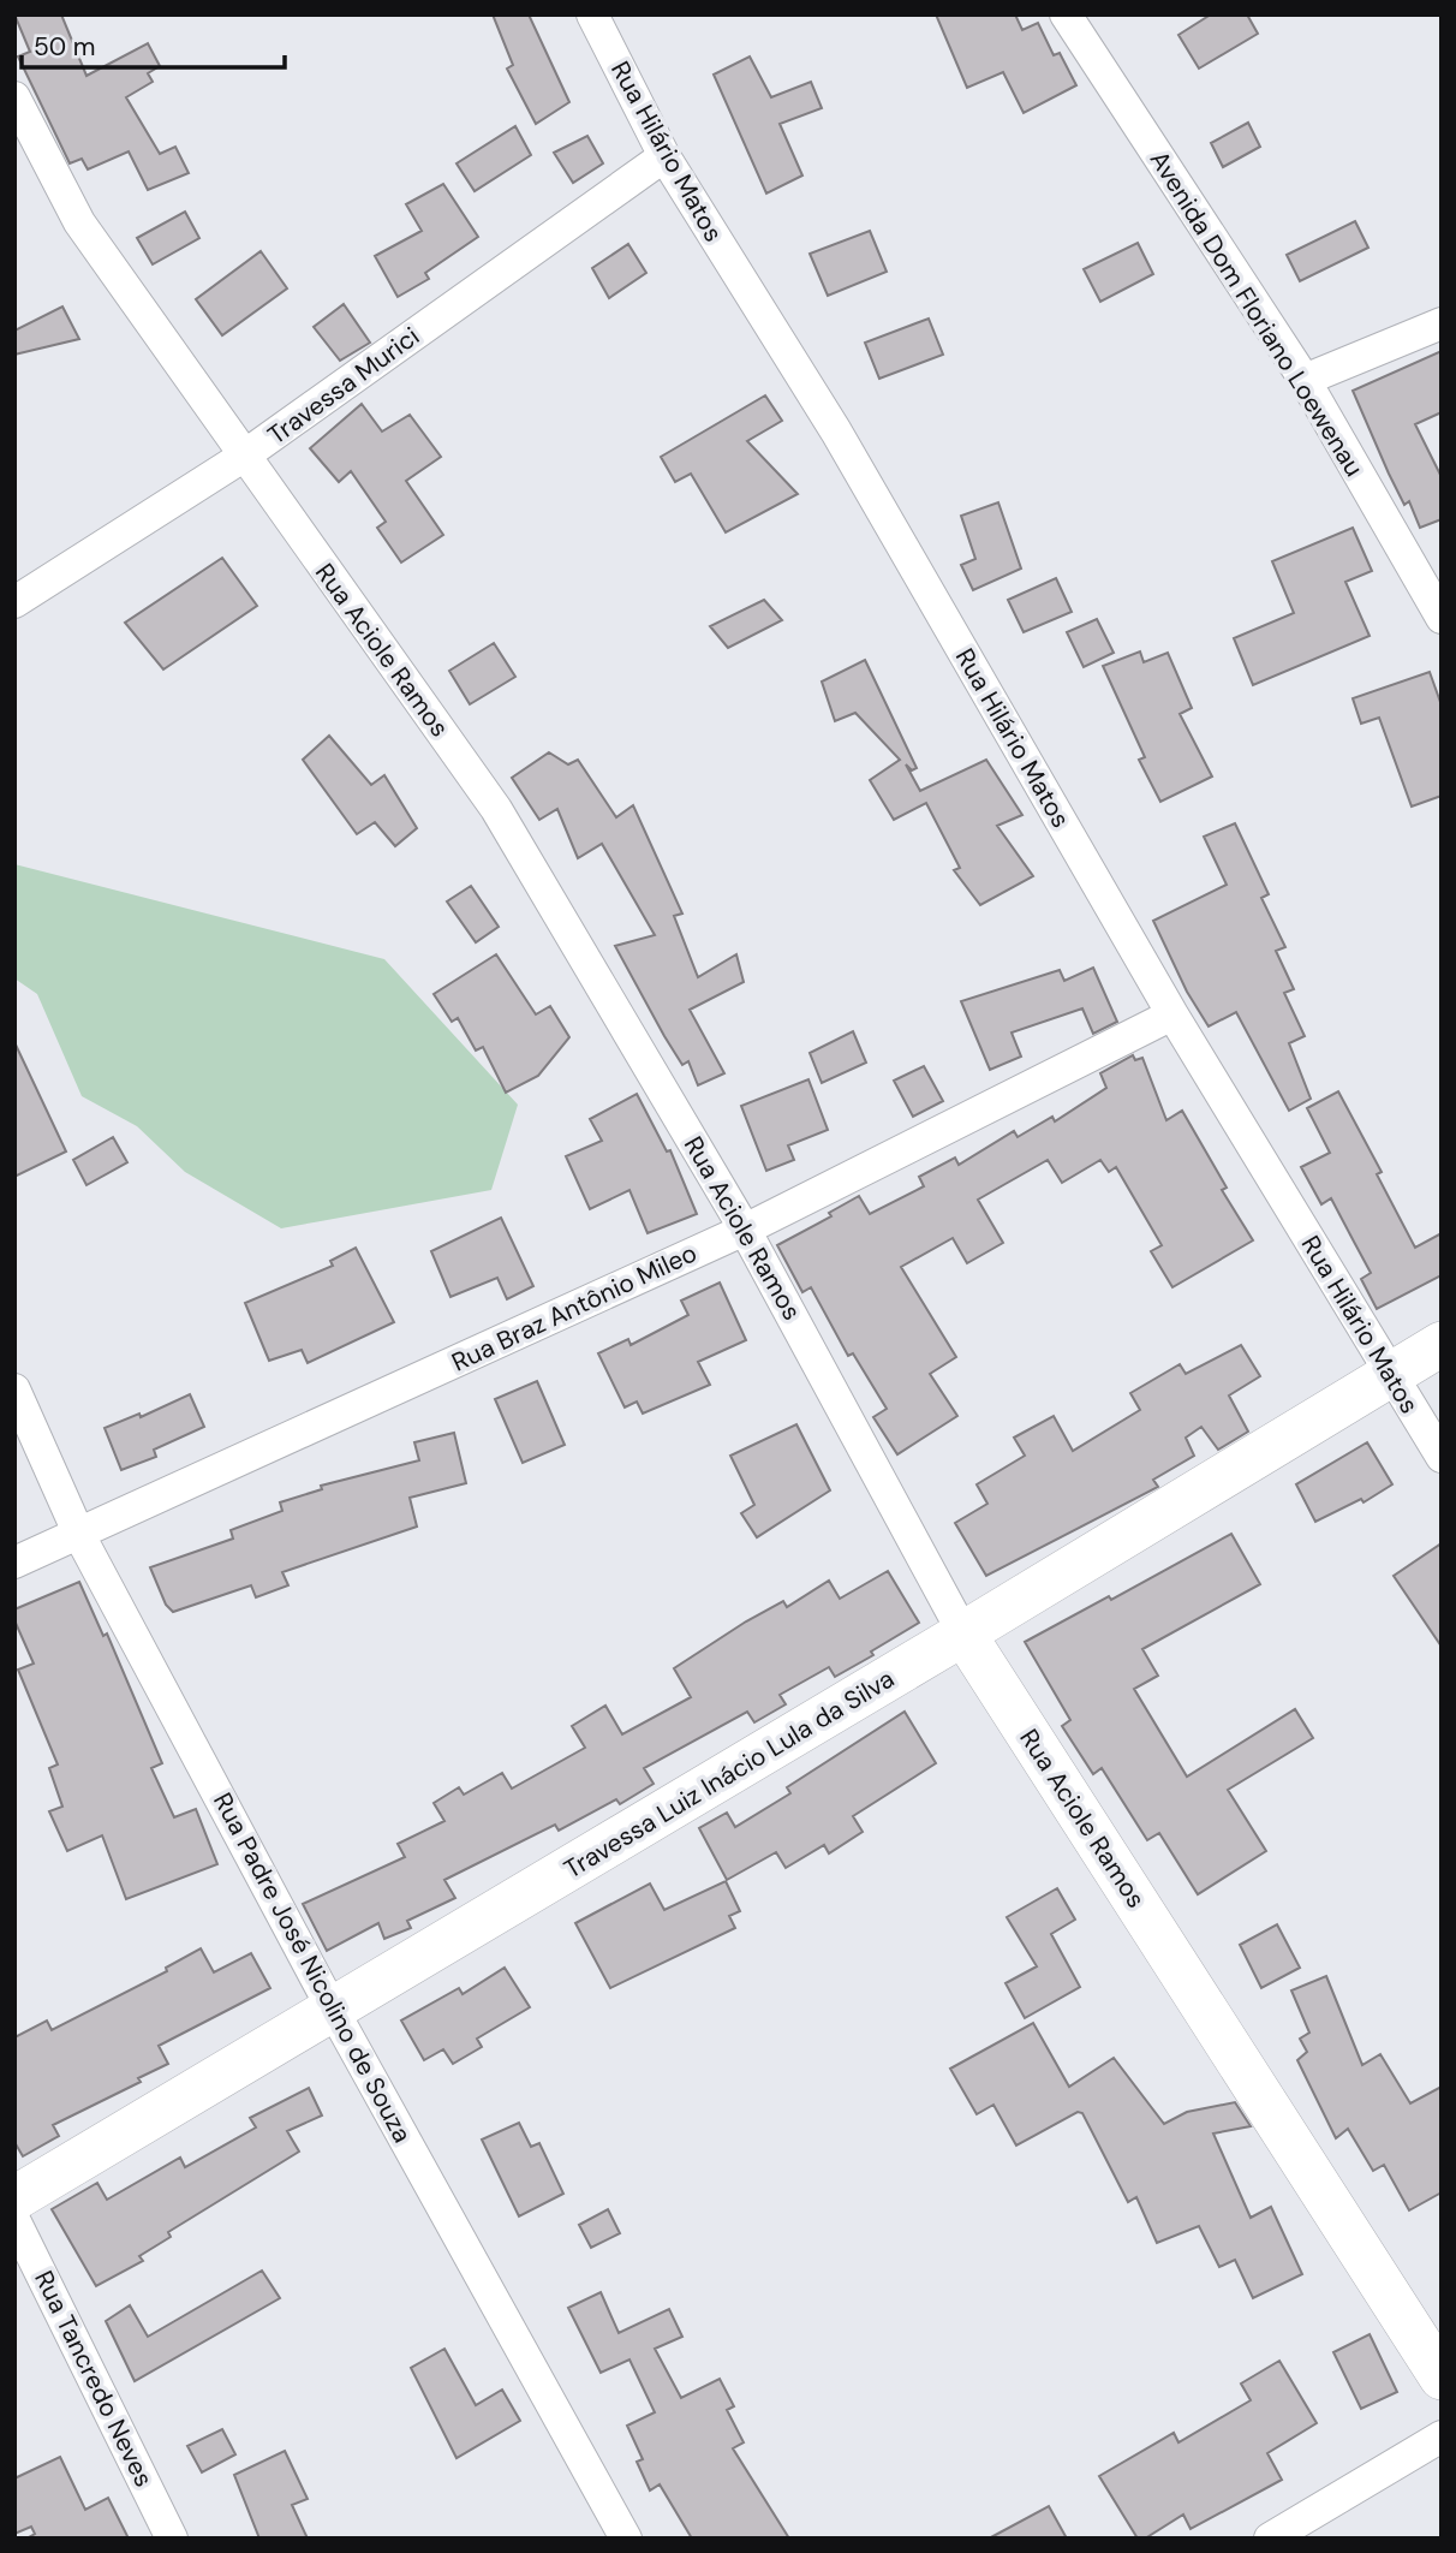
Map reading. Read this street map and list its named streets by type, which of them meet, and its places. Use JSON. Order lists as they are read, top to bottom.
{
  "streets": {
    "street": [
      "Rua Hilário Matos",
      "Avenida Dom Floriano Loewenau",
      "Travessa Murici",
      "Rua Aciole Ramos",
      "Rua Braz Antônio Mileo",
      "Travessa Luiz Inácio Lula da Silva",
      "Rua Padre José Nicolino de Souza",
      "Rua Tancredo Neves"
    ]
  },
  "crossings": [
    ["Rua Hilário Matos", "Travessa Murici"],
    ["Rua Hilário Matos", "Rua Braz Antônio Mileo"],
    ["Rua Hilário Matos", "Travessa Luiz Inácio Lula da Silva"],
    ["Travessa Murici", "Rua Aciole Ramos"],
    ["Rua Aciole Ramos", "Rua Braz Antônio Mileo"],
    ["Rua Aciole Ramos", "Travessa Luiz Inácio Lula da Silva"],
    ["Rua Braz Antônio Mileo", "Rua Padre José Nicolino de Souza"],
    ["Travessa Luiz Inácio Lula da Silva", "Rua Padre José Nicolino de Souza"]
  ],
  "scale_bar": "50 m"
}
